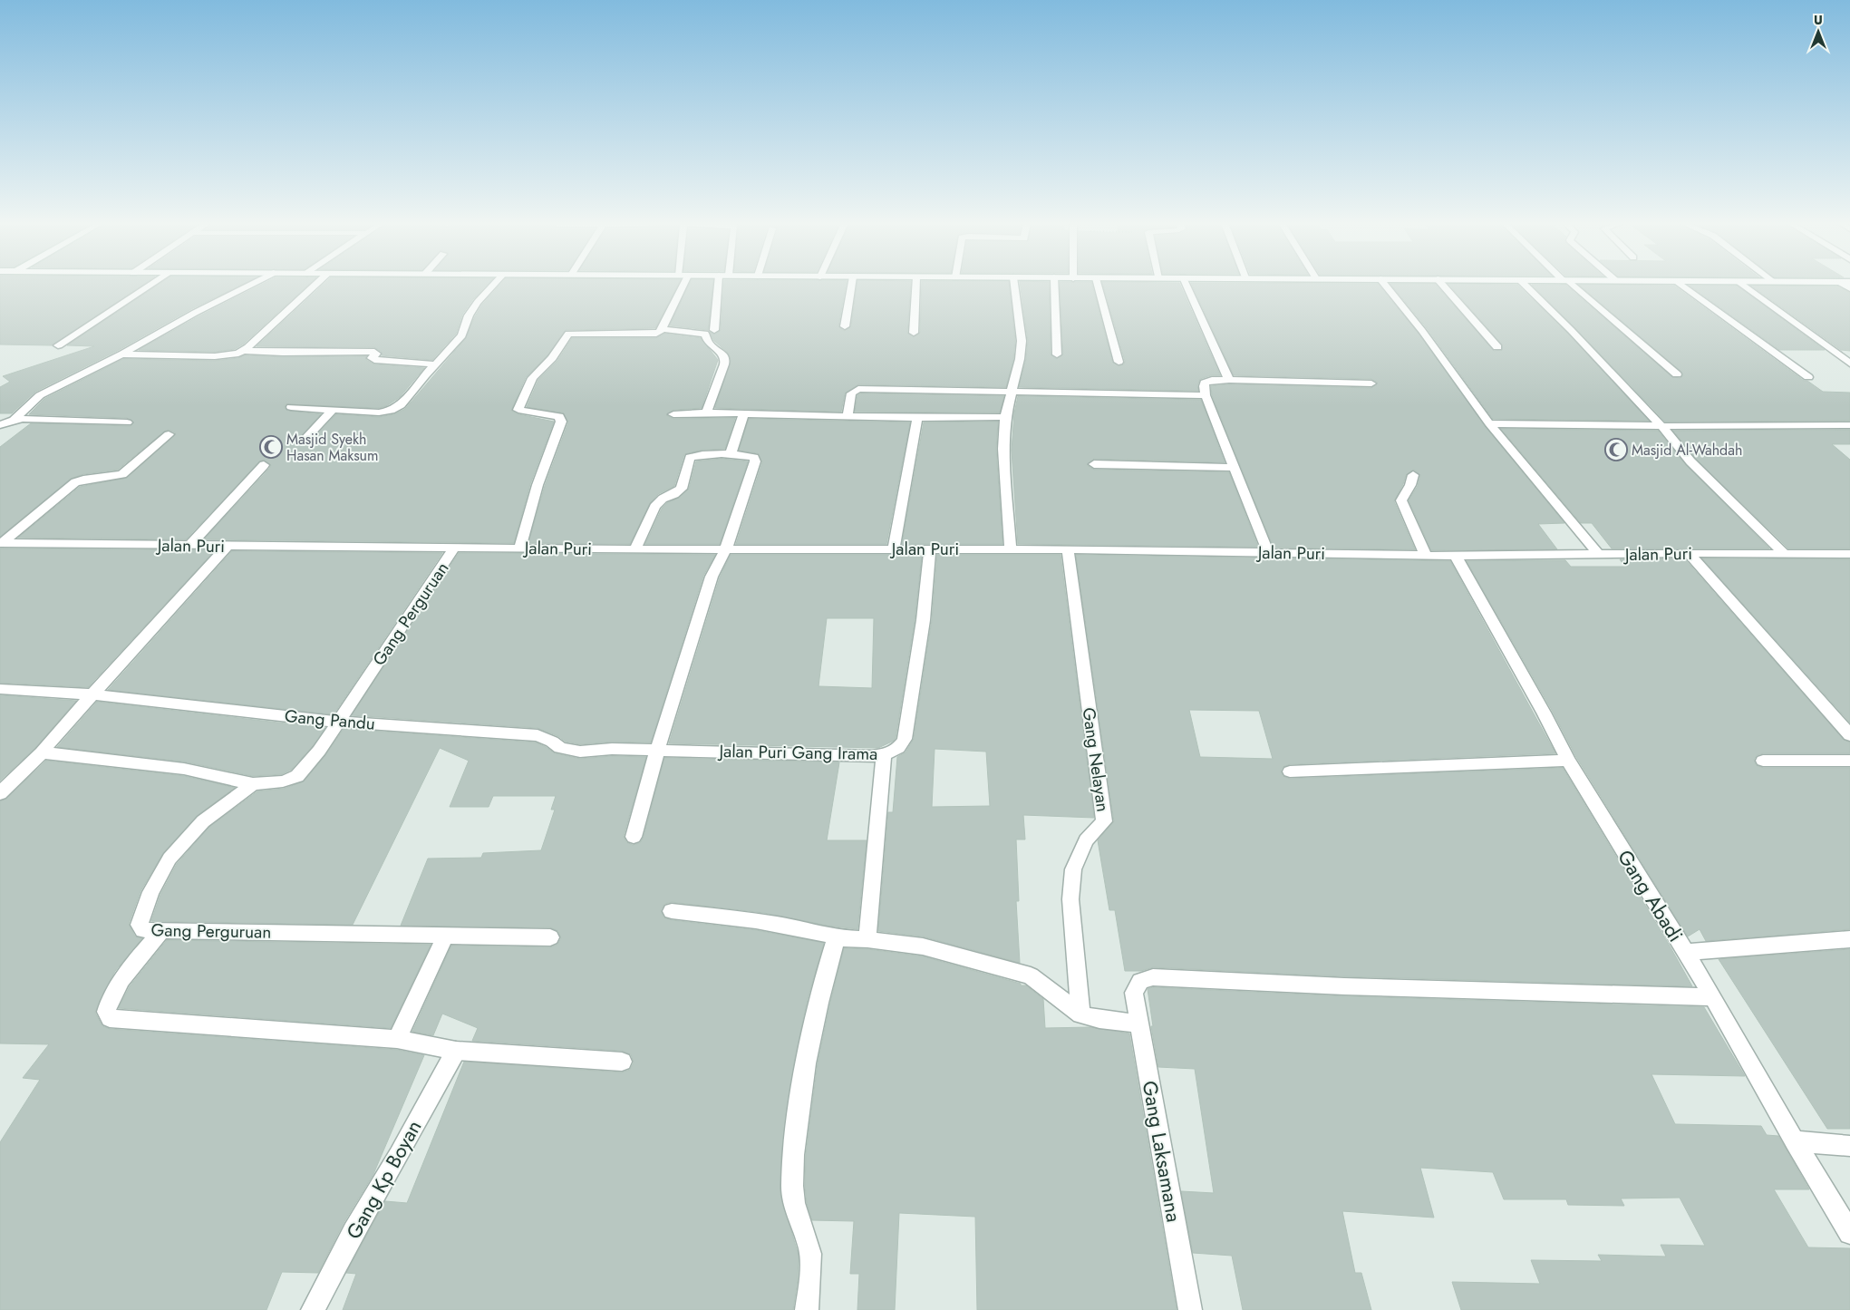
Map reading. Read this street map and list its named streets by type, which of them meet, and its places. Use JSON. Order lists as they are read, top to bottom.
{
  "streets": {
    "street": [
      "Jalan Puri",
      "Gang Perguruan",
      "Gang Pandu",
      "Jalan Puri Gang Irama",
      "Gang Nelayan",
      "Gang Abadi",
      "Gang Laksamana",
      "Gang Kp Boyan"
    ]
  },
  "crossings": [
    ["Jalan Puri", "Gang Perguruan"],
    ["Jalan Puri", "Jalan Puri Gang Irama"],
    ["Jalan Puri", "Gang Nelayan"],
    ["Jalan Puri", "Gang Abadi"],
    ["Gang Perguruan", "Gang Pandu"],
    ["Gang Pandu", "Jalan Puri Gang Irama"],
    ["Gang Abadi", "Gang Laksamana"]
  ],
  "places": {
    "mosque": ["Masjid Syekh Hasan Maksum", "Masjid Al-Wahdah"]
  },
  "north": "top"
}
